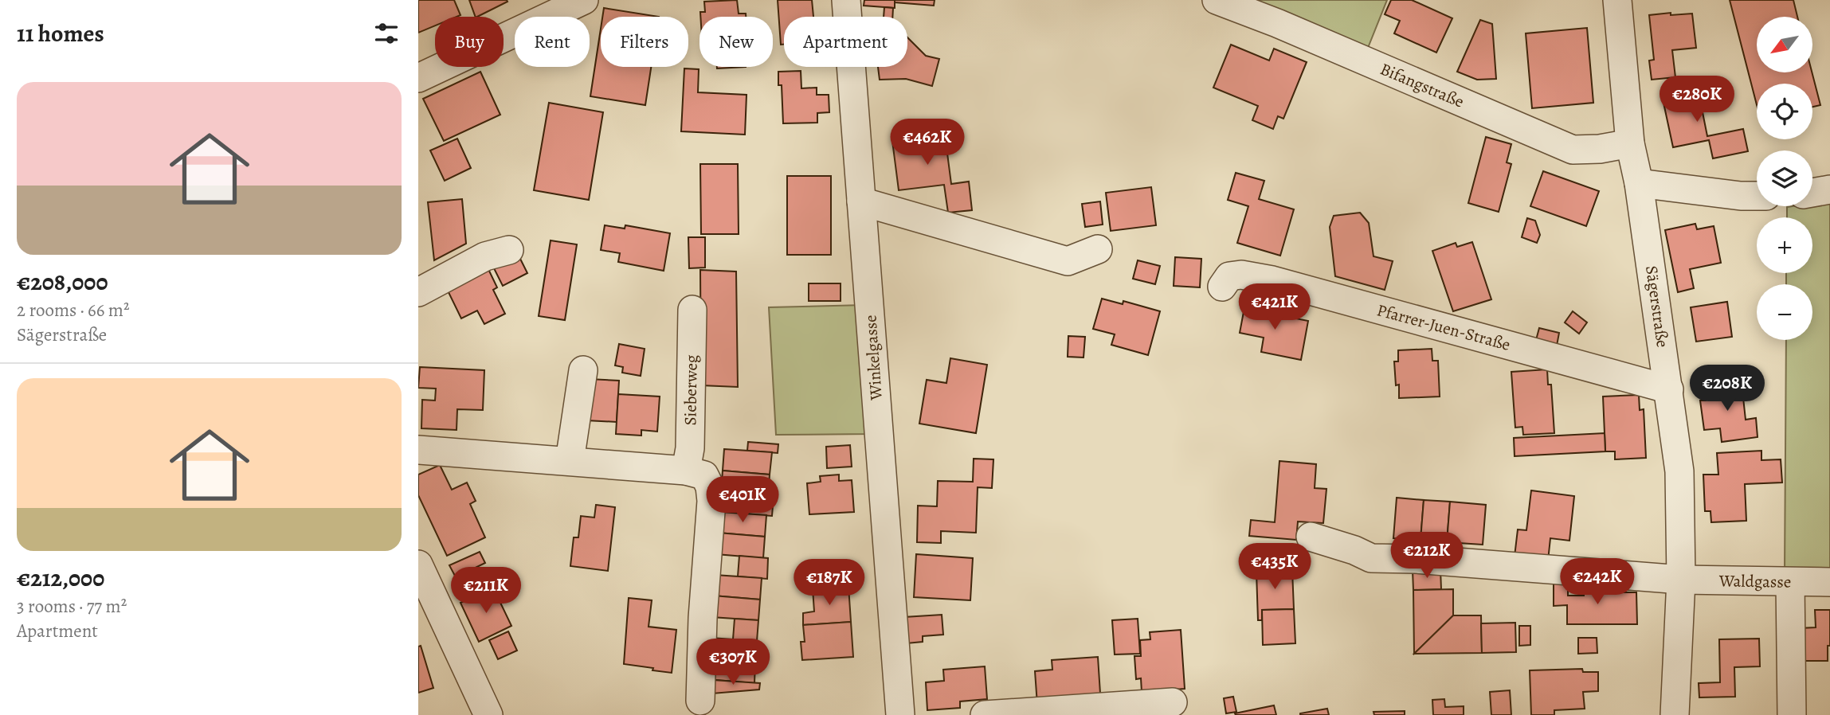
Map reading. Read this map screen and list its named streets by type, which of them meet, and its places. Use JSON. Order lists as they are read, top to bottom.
{
  "streets": {
    "street": [
      "Bifangstraße",
      "Sägerstraße",
      "Pfarrer-Juen-Straße",
      "Winkelgasse",
      "Sieberweg",
      "Waldgasse"
    ]
  },
  "crossings": [
    ["Bifangstraße", "Sägerstraße"],
    ["Sägerstraße", "Pfarrer-Juen-Straße"],
    ["Sägerstraße", "Waldgasse"]
  ],
  "north": "bottom left",
  "page": {
    "heading": "11 homes",
    "map_buttons": ["+", "−"],
    "chip": [
      "Buy",
      "Rent",
      "Filters",
      "New",
      "Apartment"
    ],
    "list": [
      {
        "name": "€208,000",
        "note": "2 rooms · 66 m² · Sägerstraße"
      },
      {
        "name": "€212,000",
        "note": "3 rooms · 77 m² · Apartment"
      }
    ],
    "price": [
      "€280K",
      "€462K",
      "€421K",
      "€208K",
      "€401K",
      "€212K",
      "€435K",
      "€242K",
      "€187K",
      "€211K",
      "€307K"
    ]
  }
}
